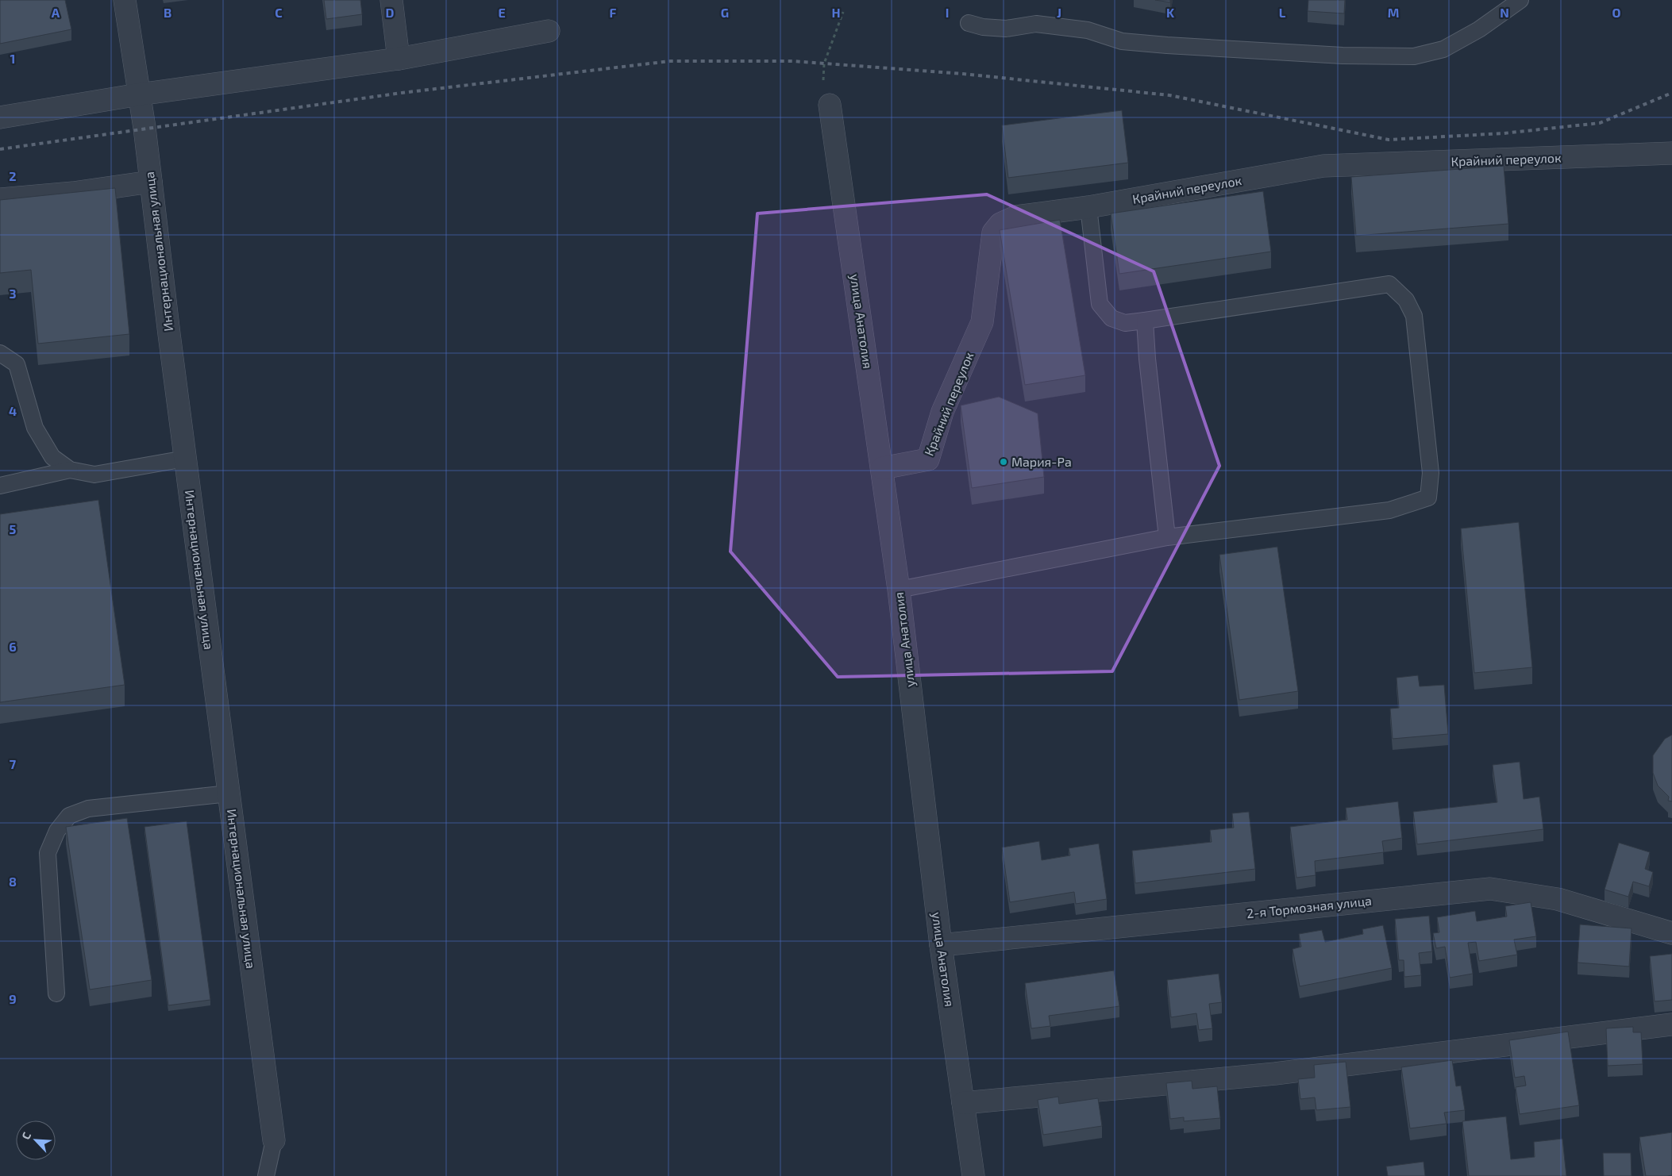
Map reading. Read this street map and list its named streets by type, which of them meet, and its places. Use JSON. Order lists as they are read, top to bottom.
{
  "streets": {
    "street": [
      "Крайний переулок",
      "Интернациональная улица",
      "улица Анатолия",
      "2-я Тормозная улица"
    ]
  },
  "crossings": [
    ["Крайний переулок", "улица Анатолия"],
    ["улица Анатолия", "2-я Тормозная улица"]
  ],
  "places": ["Мария-Ра"],
  "north": "top left",
  "grid": {
    "columns": [
      "A",
      "B",
      "C",
      "D",
      "E",
      "F",
      "G",
      "H",
      "I",
      "J",
      "K",
      "L",
      "M",
      "N",
      "O"
    ],
    "rows": [
      "1",
      "2",
      "3",
      "4",
      "5",
      "6",
      "7",
      "8",
      "9"
    ]
  }
}
